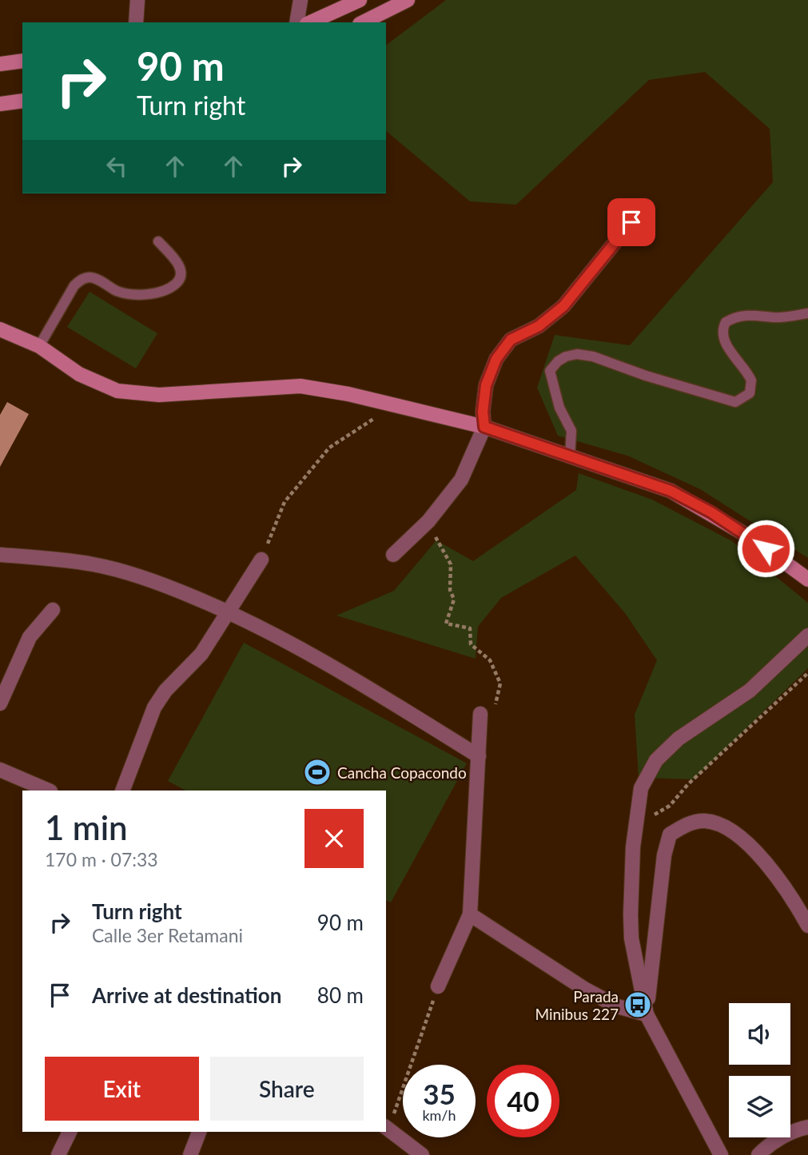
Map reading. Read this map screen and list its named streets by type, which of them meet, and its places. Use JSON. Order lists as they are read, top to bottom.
{
  "places": {
    "sports": ["Cancha Copacondo"],
    "bus stop": ["Parada Minibus 227"]
  },
  "page": {
    "turn": ["90 m", "Turn right"],
    "heading": ["1 min", "170 m · 07:33"],
    "list": [
      {
        "name": "Turn right",
        "note": "Calle 3er Retamani",
        "value": "90 m"
      },
      {
        "name": "Arrive at destination",
        "value": "80 m"
      }
    ],
    "buttons": ["Exit", "Share"],
    "speed": "35 km/h",
    "limit": "40"
  }
}
